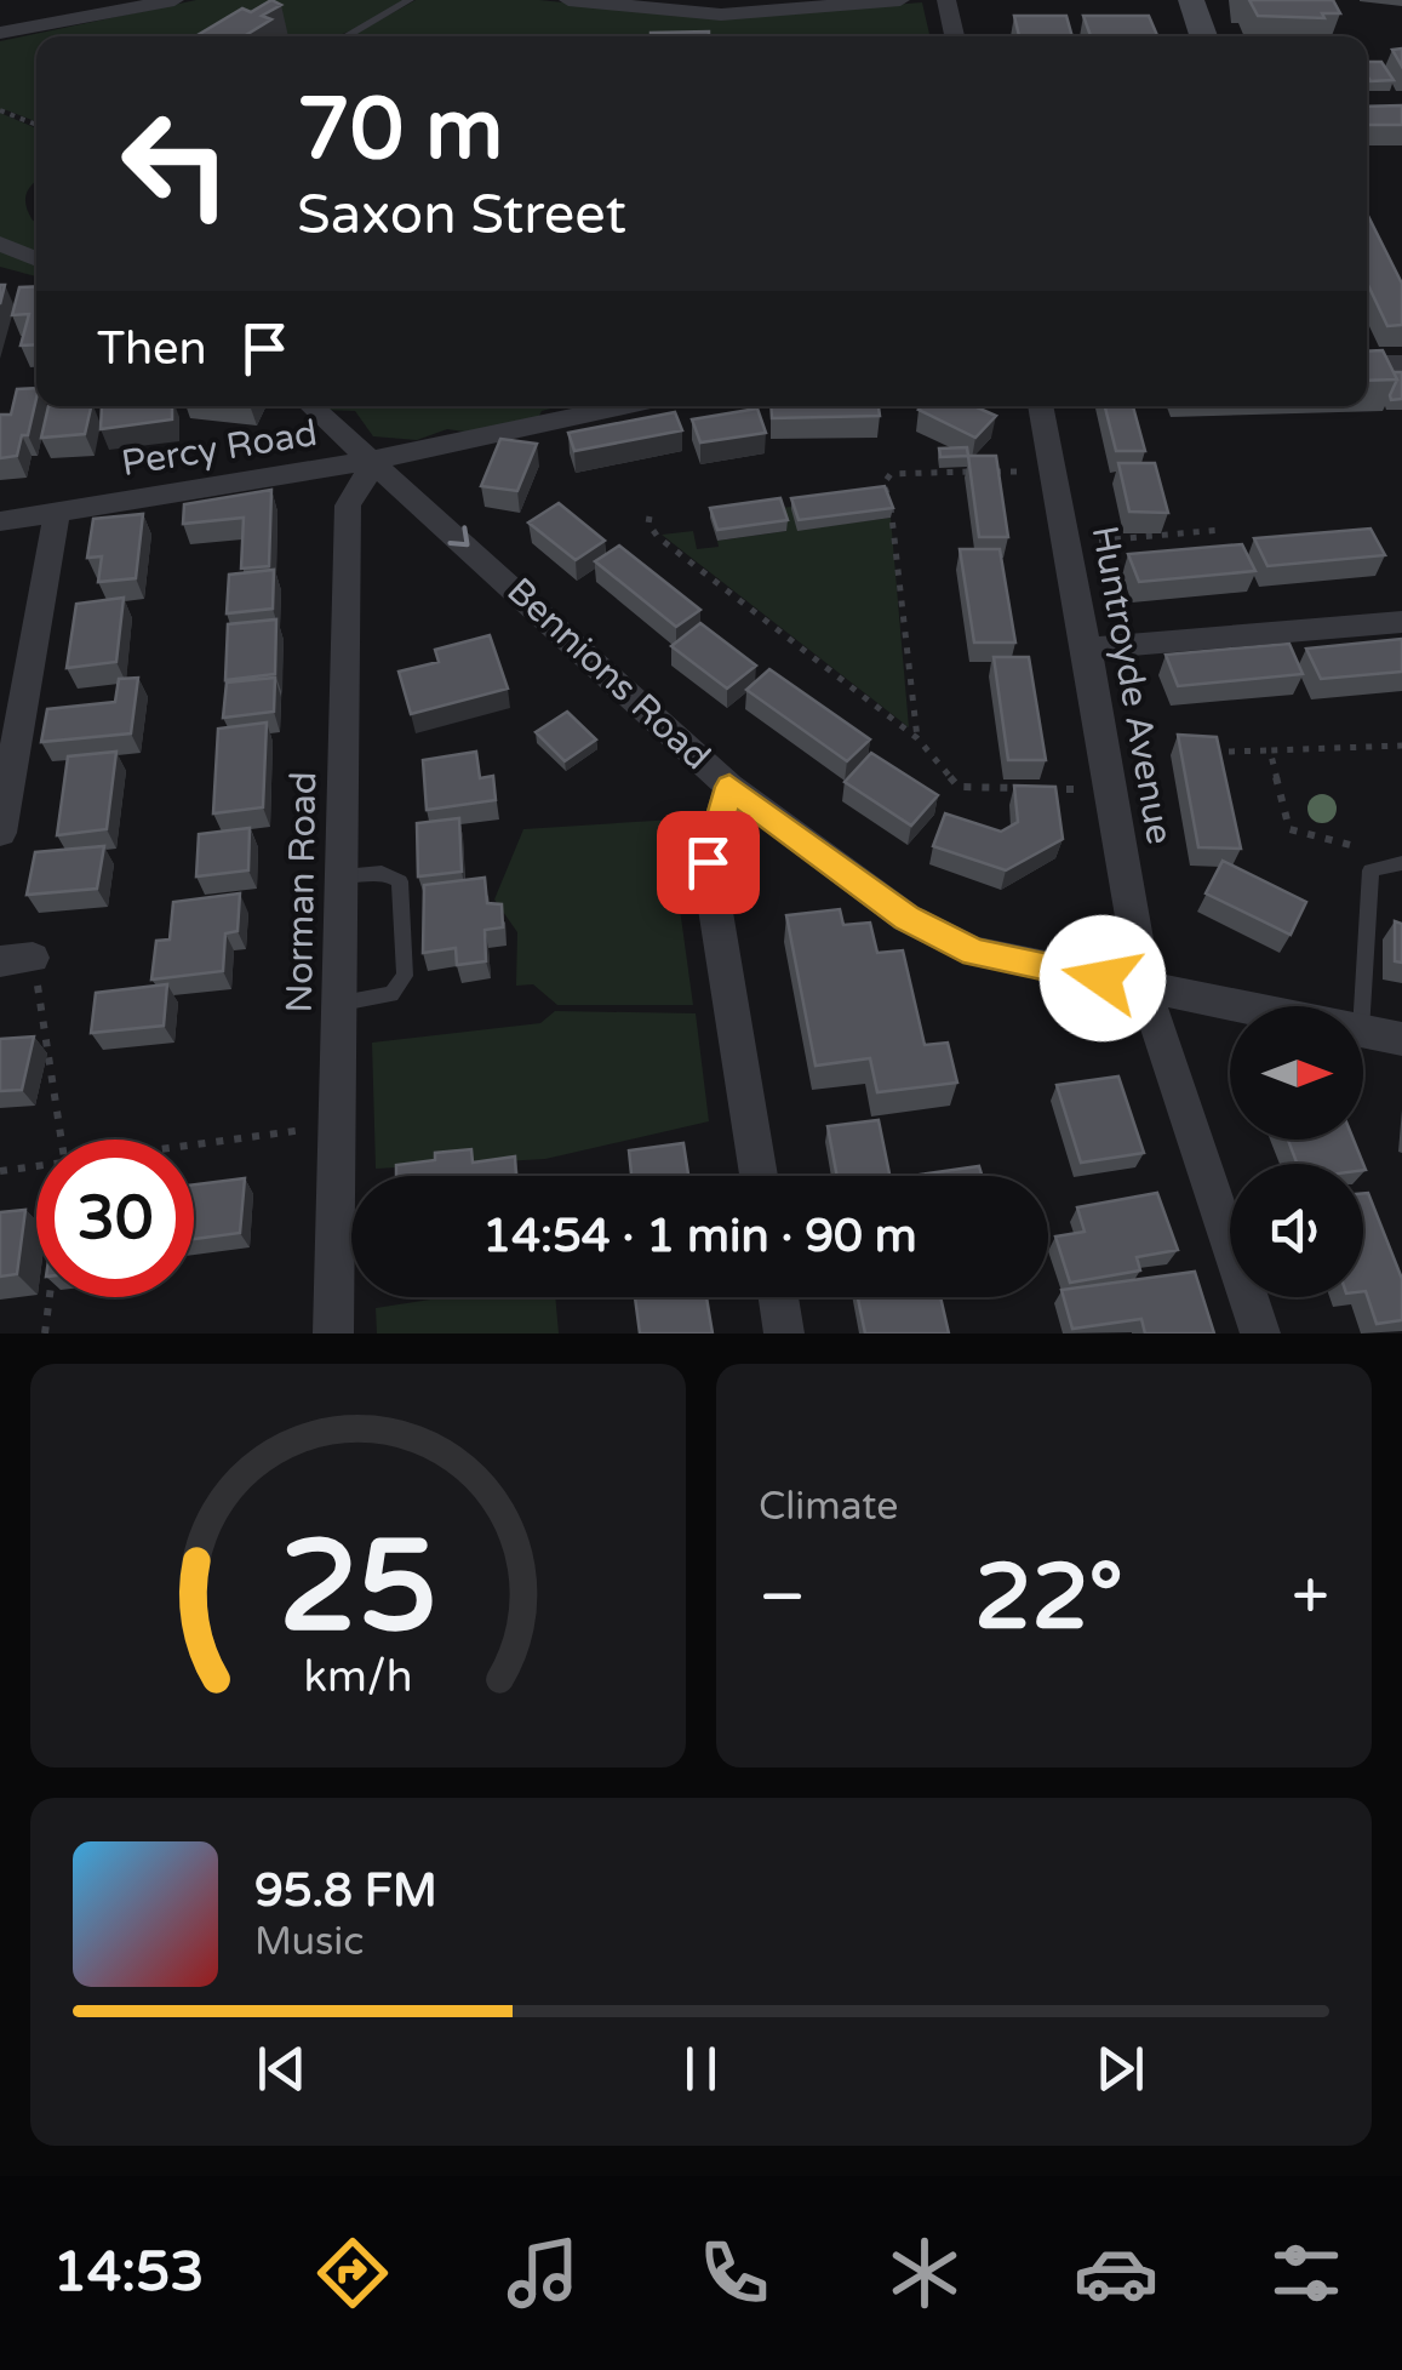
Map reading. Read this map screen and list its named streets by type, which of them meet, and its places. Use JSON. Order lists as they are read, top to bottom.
{
  "streets": {
    "street": [
      "Percy Road",
      "Bennions Road",
      "Huntroyde Avenue",
      "Norman Road"
    ]
  },
  "crossings": [
    ["Percy Road", "Bennions Road"],
    ["Percy Road", "Norman Road"],
    ["Bennions Road", "Huntroyde Avenue"],
    ["Bennions Road", "Norman Road"]
  ],
  "one_way": ["Bennions Road"],
  "north": "right",
  "page": {
    "turn": ["70 m", "Saxon Street"],
    "then": "Then",
    "limit": "30",
    "trip": "14:54 · 1 min · 90 m",
    "tile": "Climate",
    "heat": ["−", "22°", "+"],
    "song": ["95.8 FM", "Music"],
    "tabs": "14:53",
    "gauge": ["25", "km/h"]
  }
}
